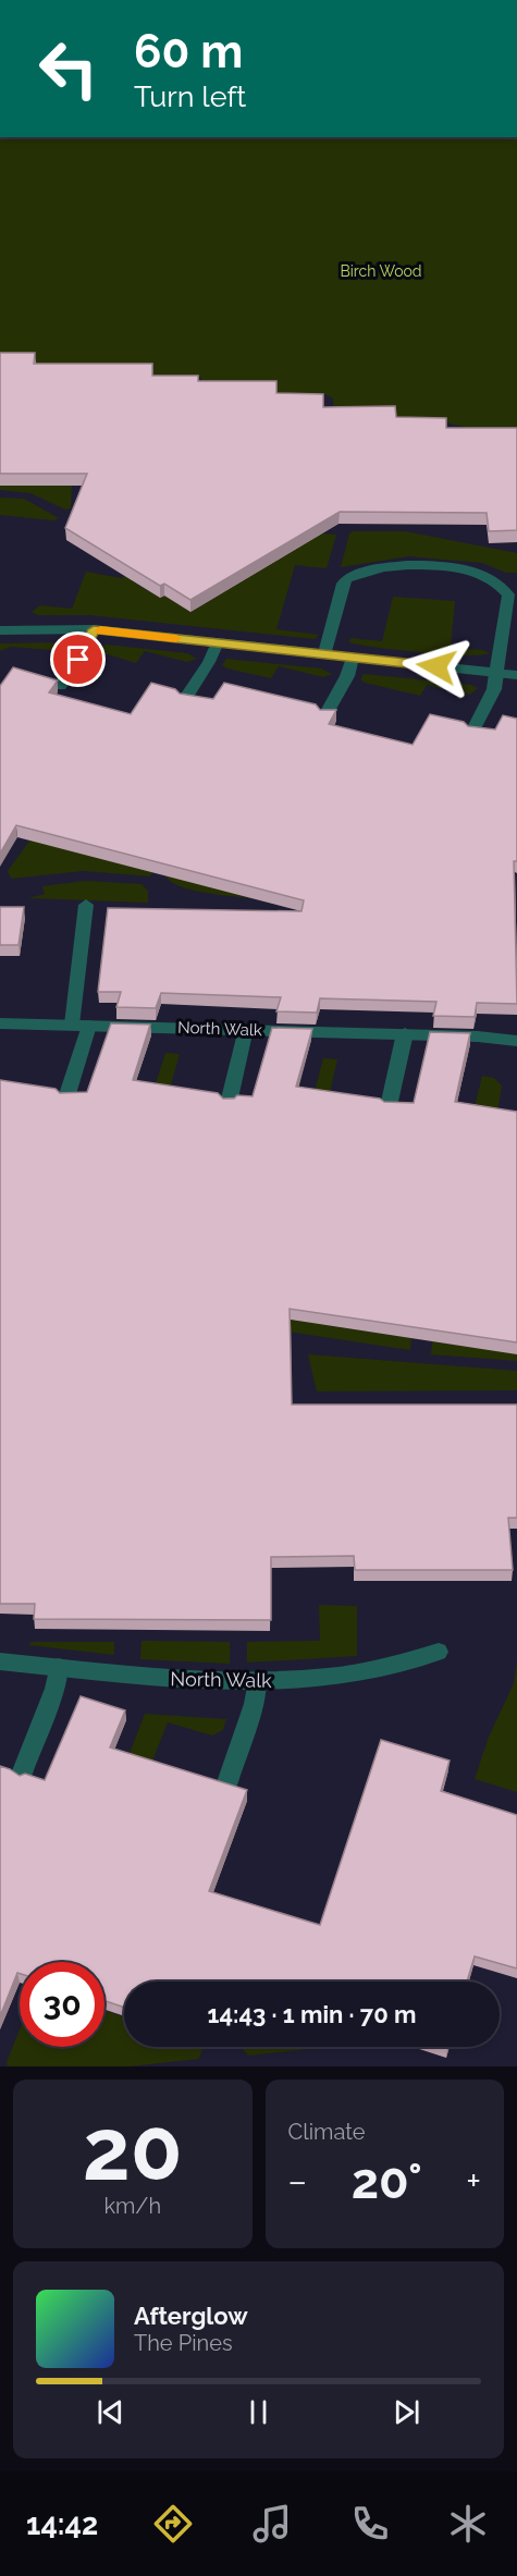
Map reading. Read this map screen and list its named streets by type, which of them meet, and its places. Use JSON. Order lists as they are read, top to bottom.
{
  "streets": {
    "street": ["North Walk"]
  },
  "parks": ["Birch Wood"],
  "page": {
    "turn": ["60 m", "Turn left"],
    "limit": "30",
    "trip": "14:43 · 1 min · 70 m",
    "tile": [
      ["20", "km/h"],
      "Climate"
    ],
    "heat": ["−", "20°", "+"],
    "song": ["Afterglow", "The Pines"],
    "tabs": "14:42"
  }
}
